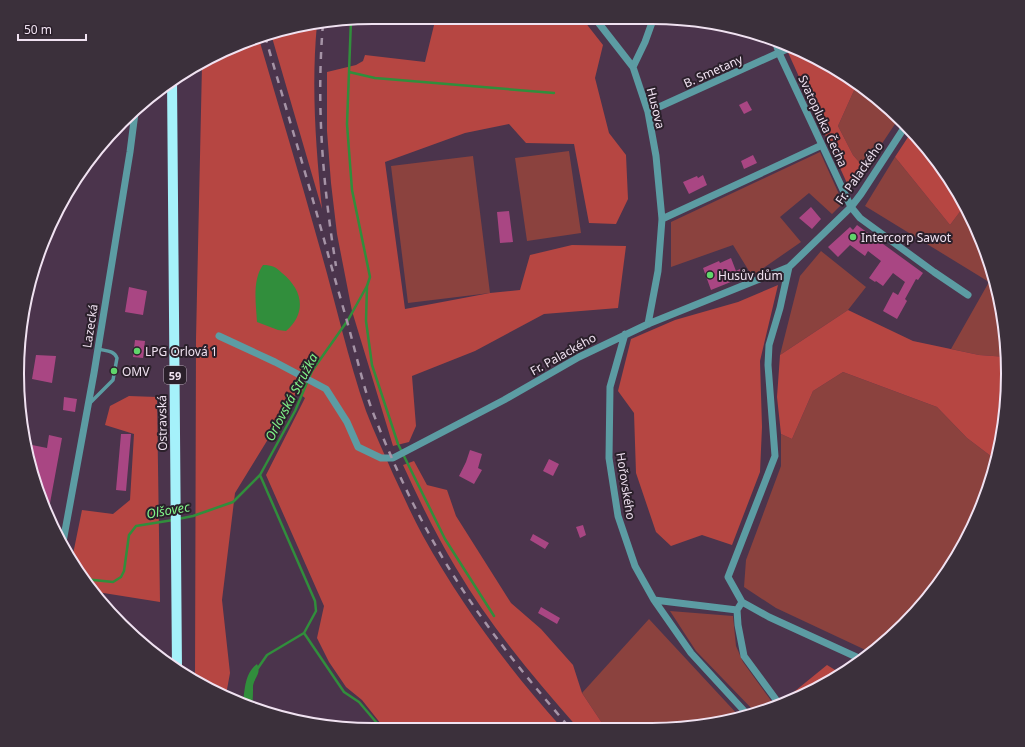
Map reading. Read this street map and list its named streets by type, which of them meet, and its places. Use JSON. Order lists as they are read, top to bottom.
{
  "streets": {
    "main road": ["59", "Ostravská"],
    "street": [
      "B. Smetany",
      "Husova",
      "Svatopluka Čecha",
      "Fr. Palackého",
      "Lazecká",
      "Hořovského"
    ]
  },
  "crossings": [
    ["B. Smetany", "Husova"],
    ["B. Smetany", "Svatopluka Čecha"],
    ["Husova", "Fr. Palackého"],
    ["Svatopluka Čecha", "Fr. Palackého"],
    ["Fr. Palackého", "Hořovského"]
  ],
  "water": ["Orlovská Stružka", "Olšovec"],
  "places": [
    "Intercorp Sawot",
    "Husův dům",
    "LPG Orlová 1",
    "OMV"
  ],
  "scale_bar": "50 m"
}
